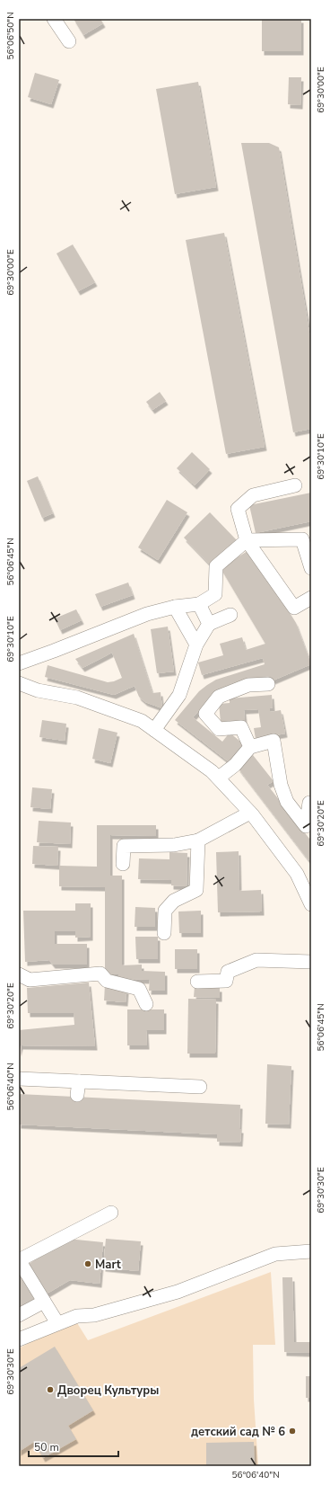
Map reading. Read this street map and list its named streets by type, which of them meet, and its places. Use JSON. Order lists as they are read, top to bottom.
{
  "places": ["Mart", "Дворец Культуры", "детский сад № 6"],
  "scale_bar": "50 m",
  "coordinates": [
    "56°06'50\"N",
    "69°30'00\"E",
    "69°30'10\"E",
    "56°06'45\"N",
    "69°30'20\"E",
    "56°06'40\"N",
    "69°30'30\"E"
  ]
}
